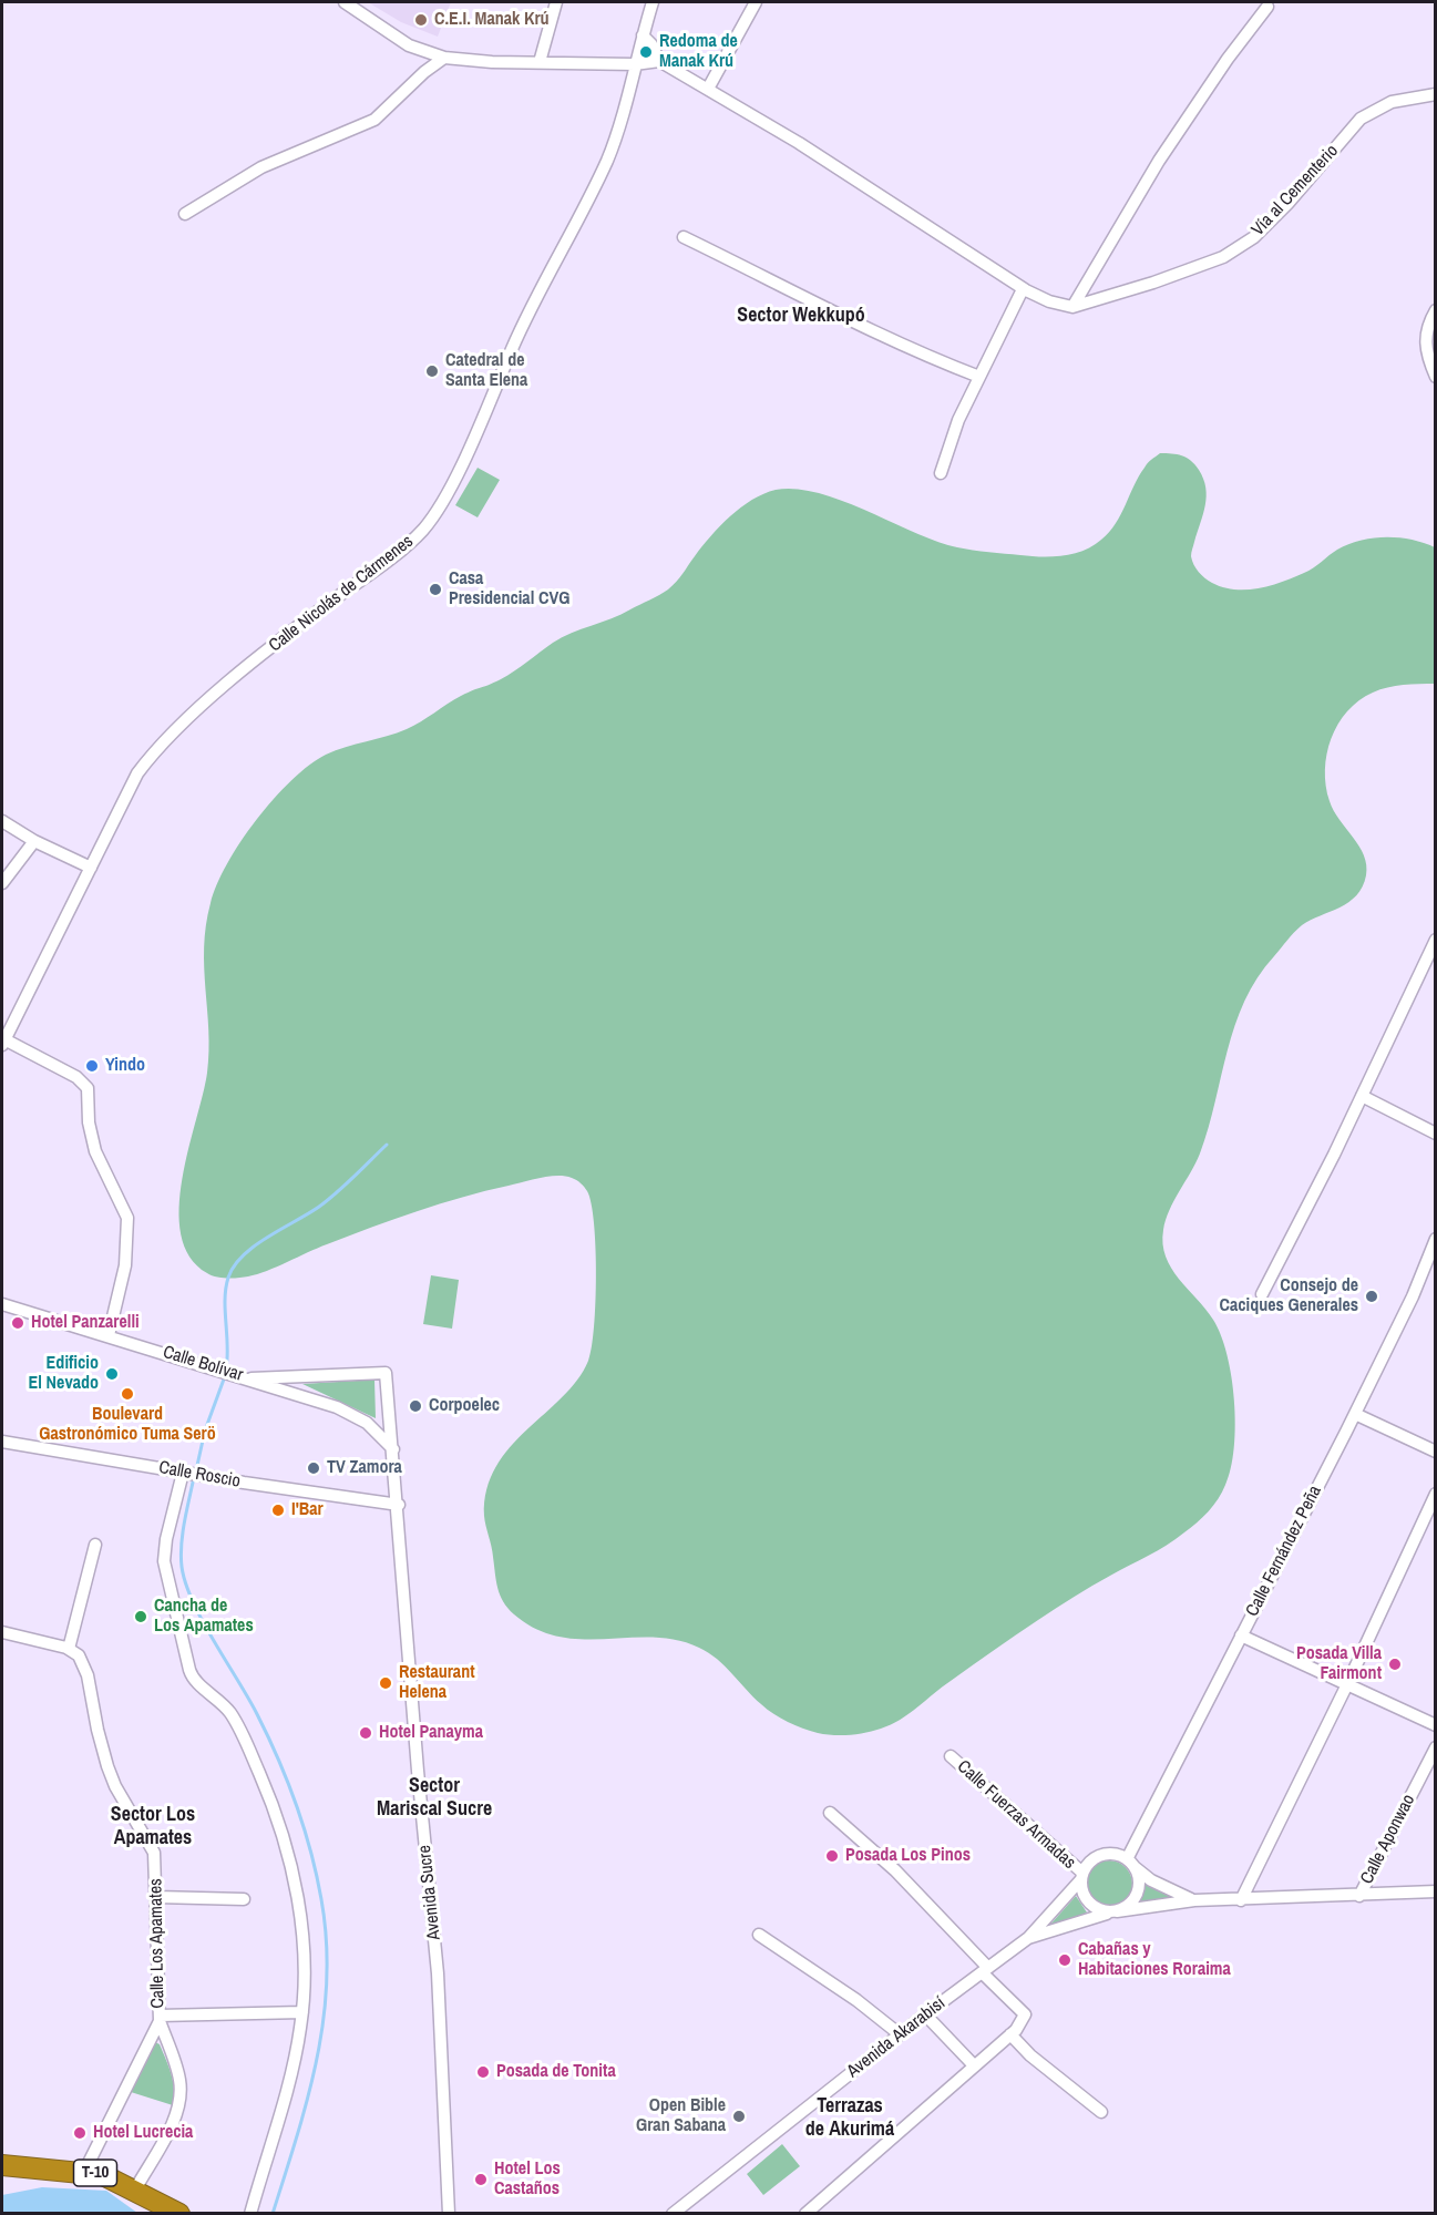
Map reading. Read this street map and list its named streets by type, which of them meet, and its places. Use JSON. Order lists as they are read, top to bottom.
{
  "streets": {
    "highway": ["T-10"],
    "street": [
      "Vía al Cementerio",
      "Calle Nicolás de Cármenes",
      "Calle Bolívar",
      "Calle Roscio",
      "Calle Fernández Peña",
      "Calle Fuerzas Armadas",
      "Calle Aponwao",
      "Avenida Sucre",
      "Calle Los Apamates",
      "Avenida Akarabisí"
    ]
  },
  "crossings": [
    ["Calle Bolívar", "Avenida Sucre"],
    ["Calle Roscio", "Avenida Sucre"],
    ["Calle Fernández Peña", "Calle Fuerzas Armadas"],
    ["Calle Fernández Peña", "Avenida Akarabisí"],
    ["Calle Fuerzas Armadas", "Avenida Akarabisí"],
    ["Calle Aponwao", "Avenida Akarabisí"],
    ["Calle Los Apamates", "T-10"]
  ],
  "districts": [
    "Sector Wekkupó",
    "Sector Mariscal Sucre",
    "Sector Los Apamates",
    "Terrazas de Akurimá"
  ],
  "places": [
    "C.E.I. Manak Krú",
    "Redoma de Manak Krú",
    "Catedral de Santa Elena",
    "Casa Presidencial CVG",
    "Yindo",
    "Consejo de Caciques Generales",
    "Hotel Panzarelli",
    "Edificio El Nevado",
    "Boulevard Gastronómico Tuma Serö",
    "Corpoelec",
    "TV Zamora",
    "I'Bar",
    "Cancha de Los Apamates",
    "Posada Villa Fairmont",
    "Restaurant Helena",
    "Hotel Panayma",
    "Posada Los Pinos",
    "Cabañas y Habitaciones Roraima",
    "Posada de Tonita",
    "Open Bible Gran Sabana",
    "Hotel Lucrecia",
    "Hotel Los Castaños"
  ]
}
